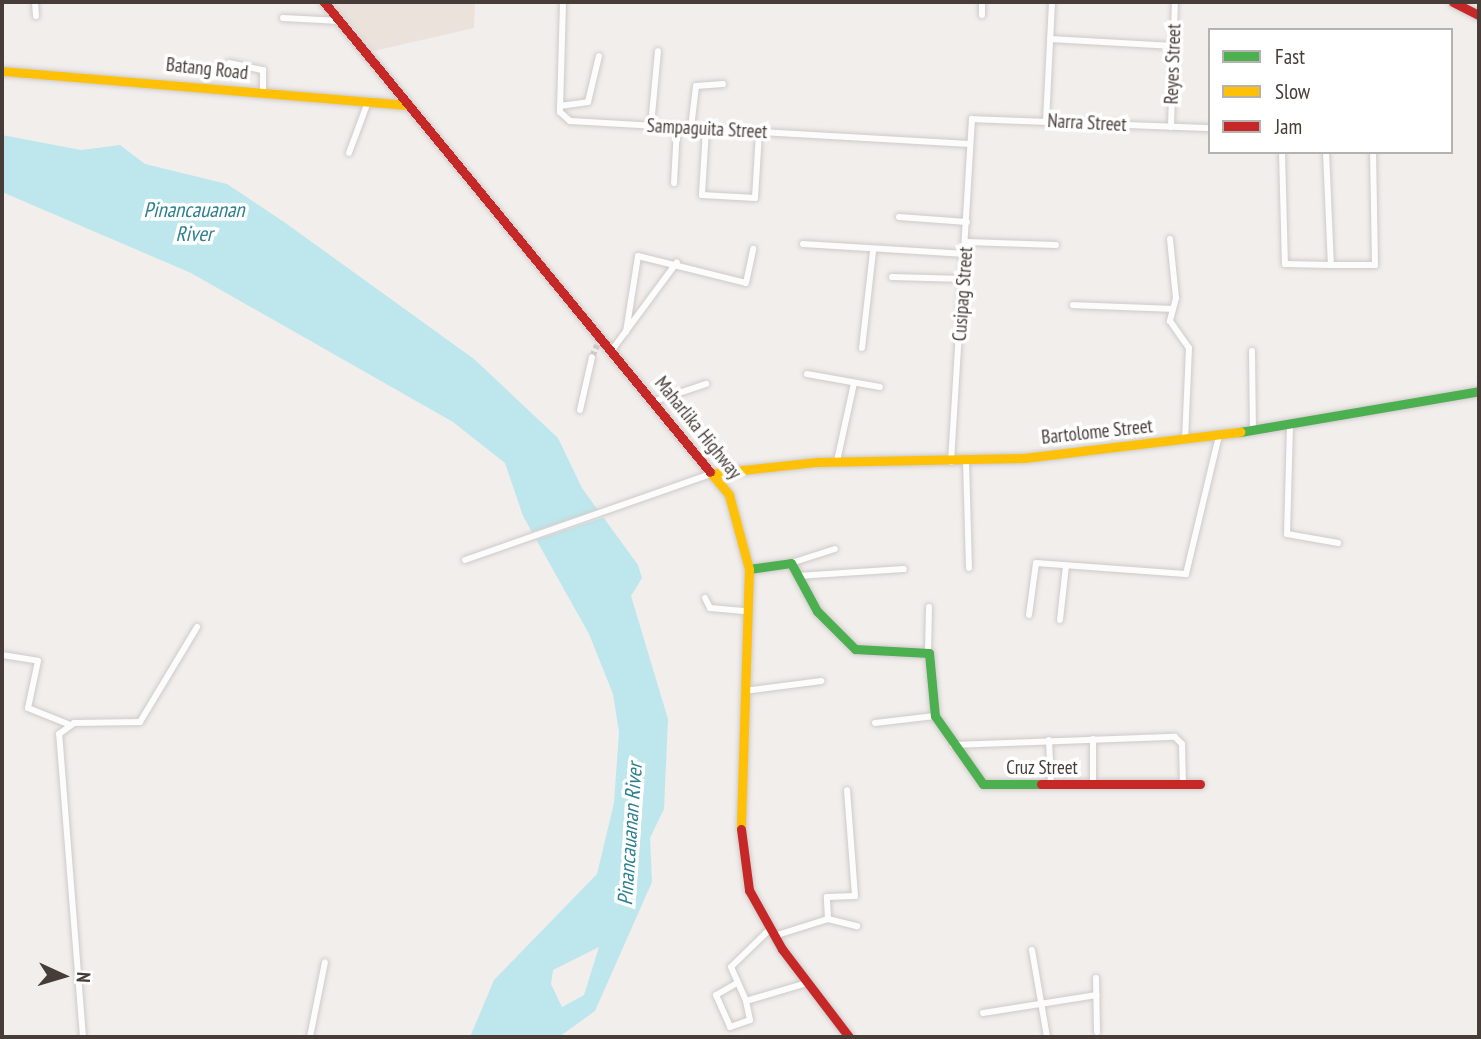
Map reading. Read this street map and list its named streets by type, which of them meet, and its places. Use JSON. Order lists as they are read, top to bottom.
{
  "streets": {
    "main road": [
      "Batang Road",
      "Maharlika Highway",
      "Bartolome Street",
      "Cruz Street"
    ],
    "street": [
      "Reyes Street",
      "Narra Street",
      "Sampaguita Street",
      "Cusipag Street"
    ]
  },
  "crossings": [
    ["Reyes Street", "Narra Street"],
    ["Batang Road", "Maharlika Highway"],
    ["Narra Street", "Cusipag Street"],
    ["Sampaguita Street", "Cusipag Street"],
    ["Cusipag Street", "Bartolome Street"],
    ["Maharlika Highway", "Bartolome Street"]
  ],
  "water": ["Pinancauanan River"],
  "legend": ["Fast", "Slow", "Jam"],
  "north": "right"
}
